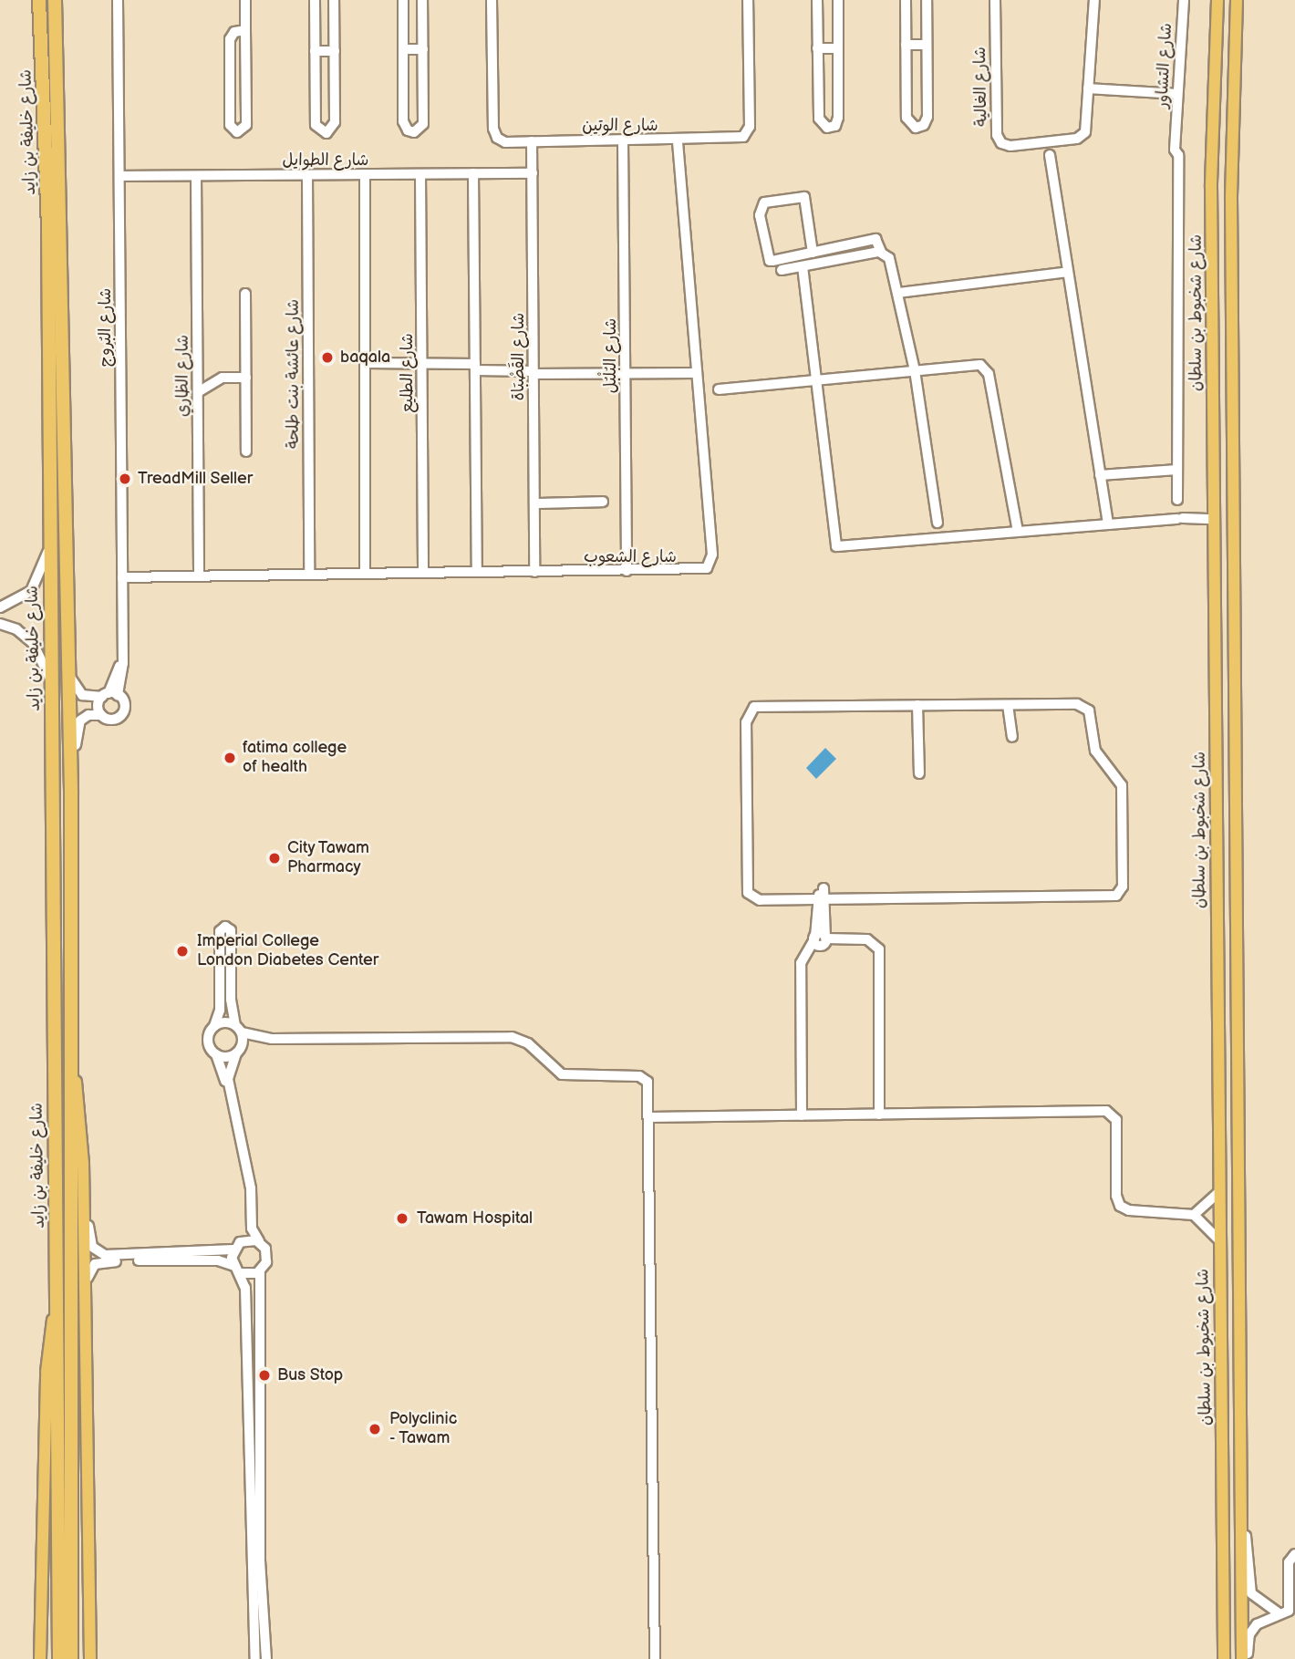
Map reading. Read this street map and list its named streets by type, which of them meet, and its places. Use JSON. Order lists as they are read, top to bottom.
{
  "streets": {
    "highway": ["شارع خليفة بن زايد"],
    "main road": ["شارع شخبوط بن سلطان"],
    "street": [
      "شارع التشاور",
      "شارع الغالية",
      "شارع الوتين",
      "شارع الطوايل",
      "شارع البُروج",
      "شارع البُلْبُل",
      "شارع القَصْبَاة",
      "شارع الطليع",
      "شارع عائشة بنت طلحة",
      "شارع الظاري",
      "شارع الشعوب"
    ]
  },
  "crossings": [
    ["شارع الوتين", "شارع البُلْبُل"],
    ["شارع الوتين", "شارع القَصْبَاة"],
    ["شارع الوتين", "شارع الشعوب"],
    ["شارع الطوايل", "شارع البُروج"],
    ["شارع الطوايل", "شارع القَصْبَاة"],
    ["شارع الطوايل", "شارع الطليع"],
    ["شارع الطوايل", "شارع عائشة بنت طلحة"],
    ["شارع الطوايل", "شارع الظاري"],
    ["شارع البُروج", "شارع الشعوب"],
    ["شارع البُلْبُل", "شارع الشعوب"],
    ["شارع القَصْبَاة", "شارع الشعوب"],
    ["شارع الطليع", "شارع الشعوب"],
    ["شارع عائشة بنت طلحة", "شارع الشعوب"],
    ["شارع الظاري", "شارع الشعوب"]
  ],
  "places": [
    "baqala",
    "TreadMill Seller",
    "fatima college of health",
    "City Tawam Pharmacy",
    "Imperial College London Diabetes Center",
    "Tawam Hospital",
    "Bus Stop",
    "Polyclinic - Tawam"
  ]
}
